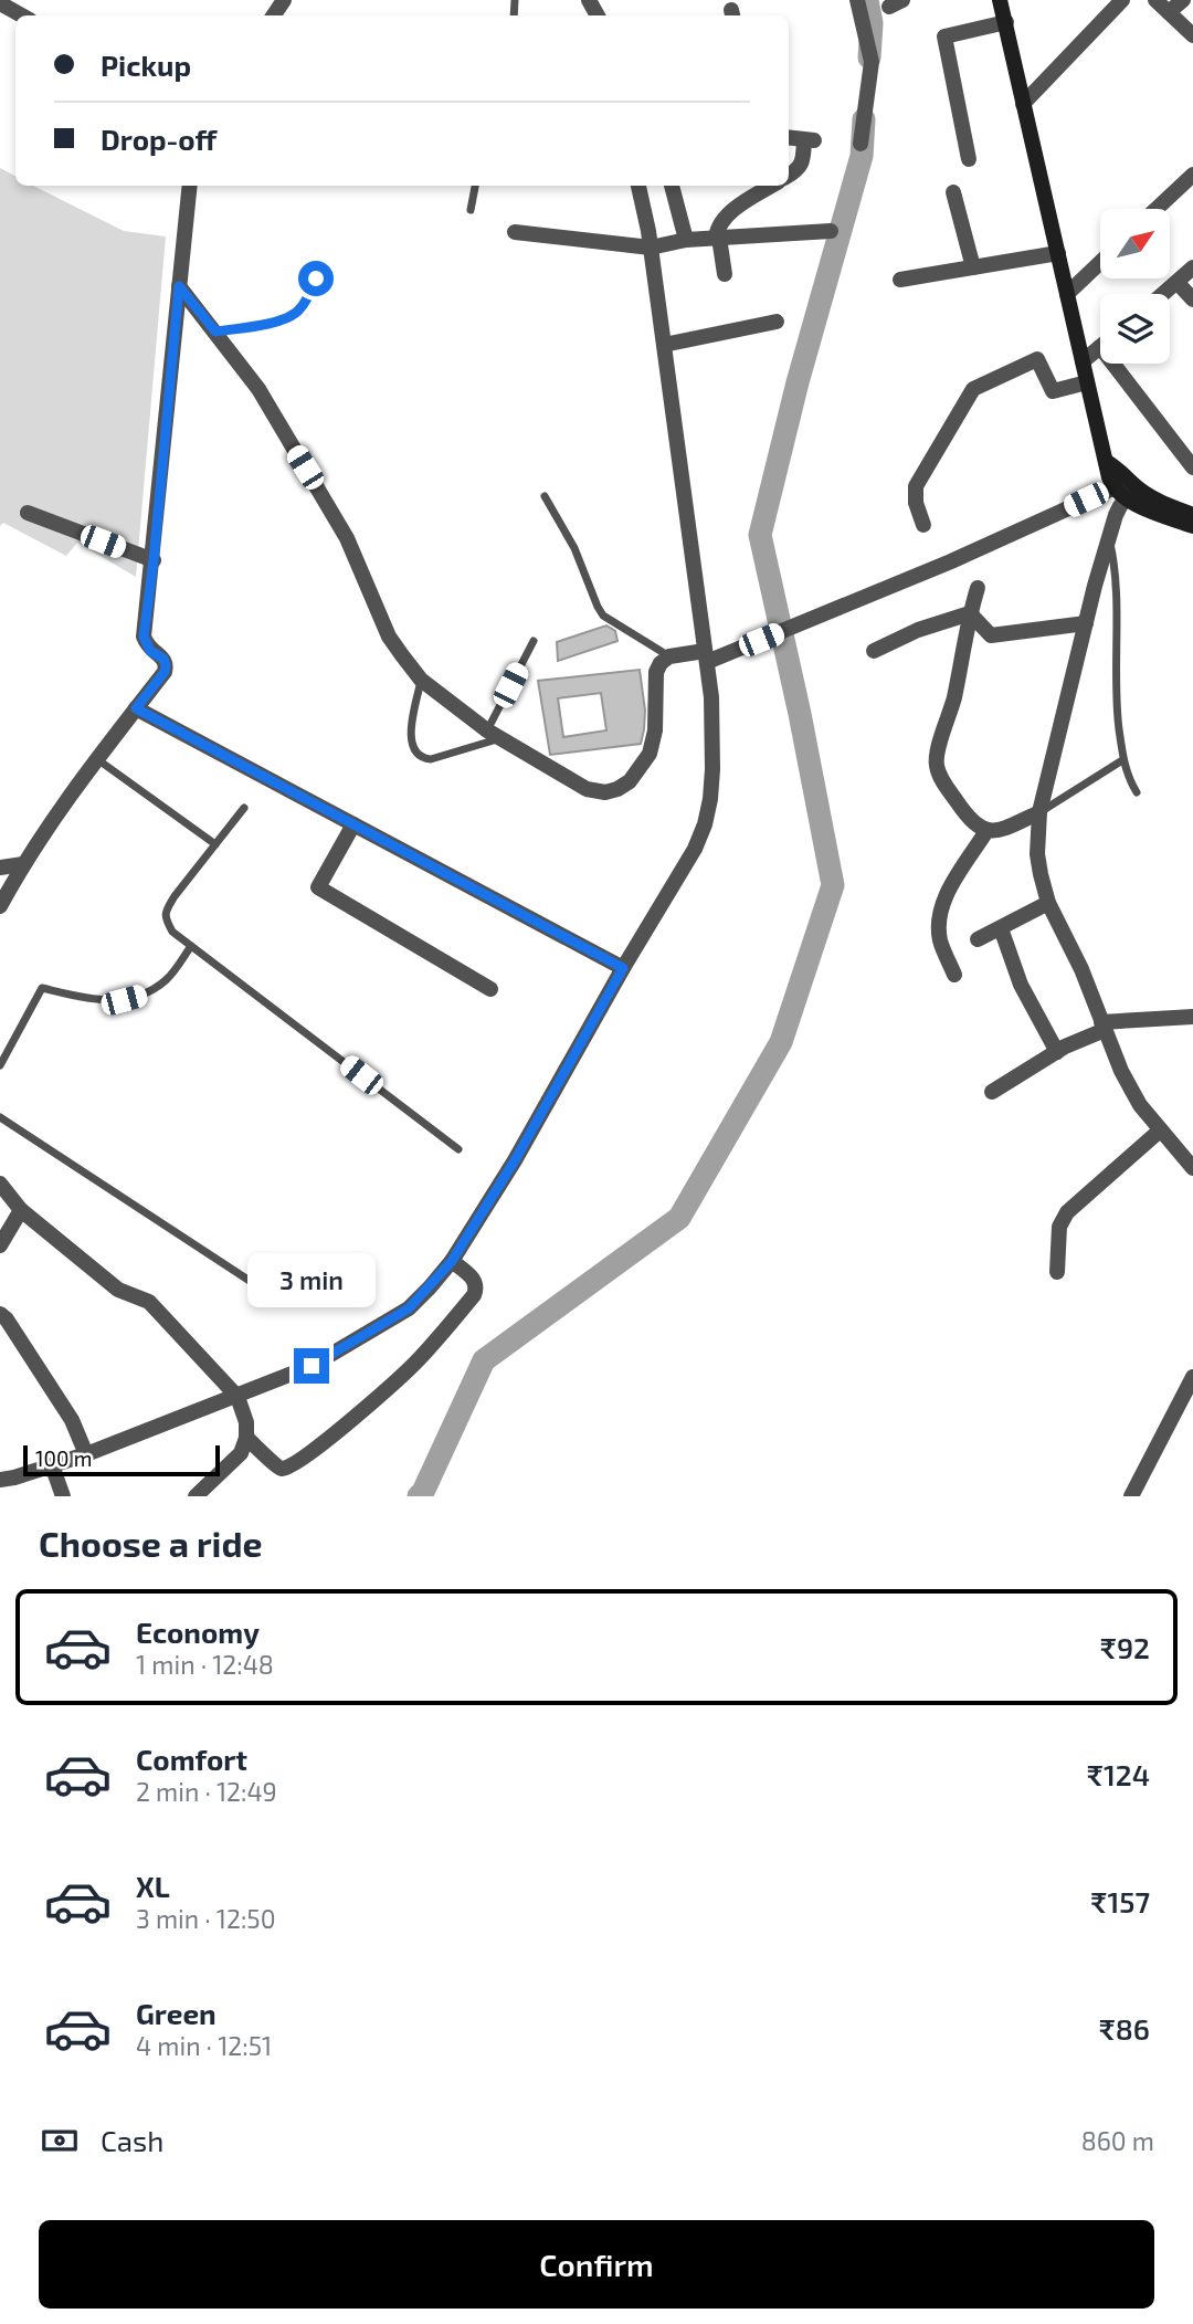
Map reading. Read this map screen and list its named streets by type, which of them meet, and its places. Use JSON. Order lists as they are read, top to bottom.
{
  "scale_bar": "100 m",
  "north": "top right",
  "page": {
    "banner": ["Pickup", "Drop-off"],
    "bubble": "3 min",
    "scale": "100 m",
    "heading": "Choose a ride",
    "list": [
      {
        "name": "Economy",
        "note": "1 min · 12:48",
        "value": "₹92"
      },
      {
        "name": "Comfort",
        "note": "2 min · 12:49",
        "value": "₹124"
      },
      {
        "name": "XL",
        "note": "3 min · 12:50",
        "value": "₹157"
      },
      {
        "name": "Green",
        "note": "4 min · 12:51",
        "value": "₹86"
      }
    ],
    "pay": ["Cash", "860 m"],
    "buttons": "Confirm"
  }
}
